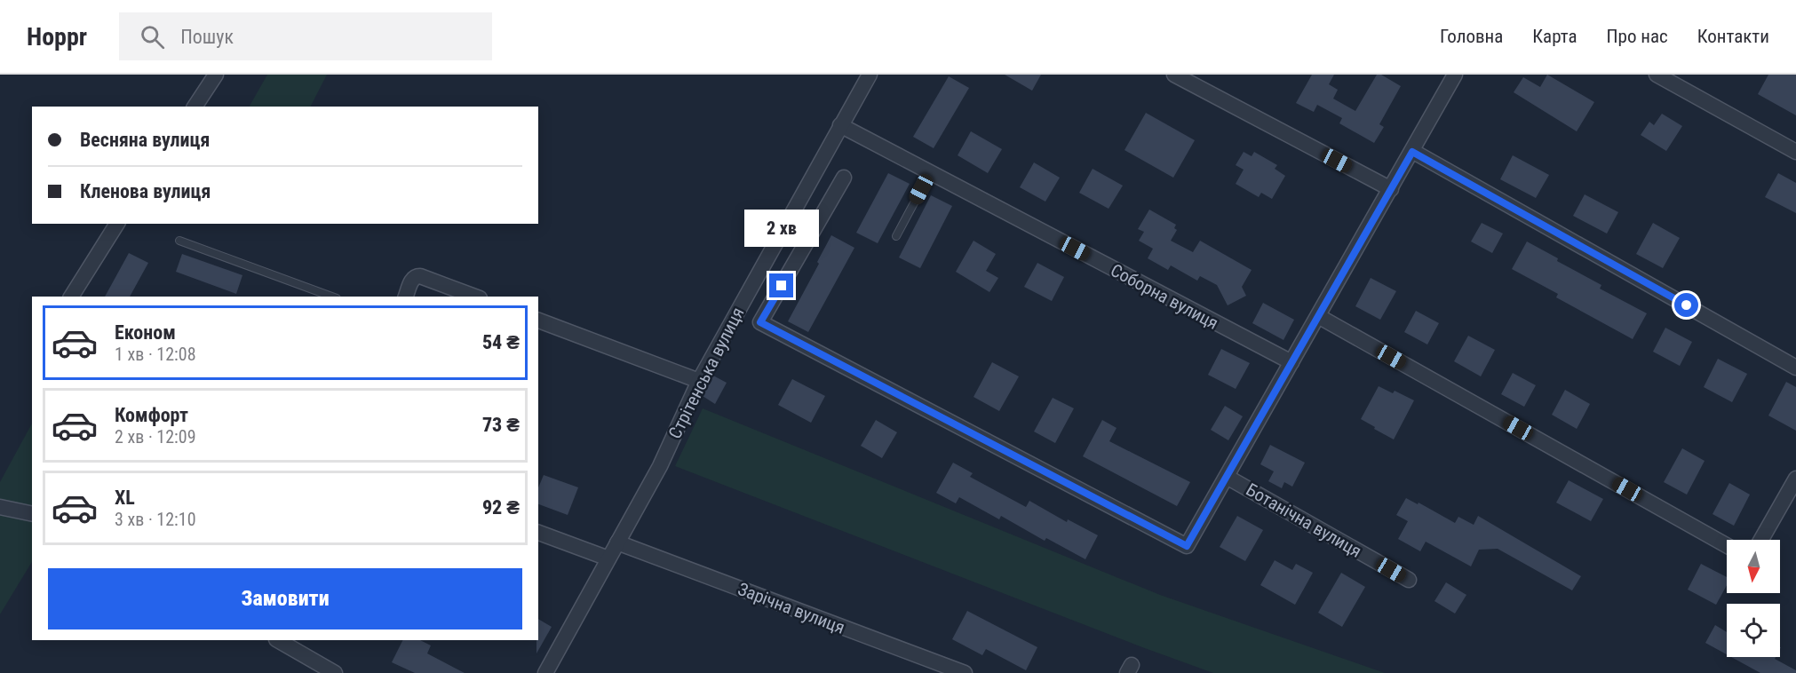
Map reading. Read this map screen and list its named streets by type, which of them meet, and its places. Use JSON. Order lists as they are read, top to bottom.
{
  "streets": {
    "street": [
      "Соборна вулиця",
      "Стрітенська вулиця",
      "Ботанічна вулиця",
      "Зарічна вулиця"
    ]
  },
  "crossings": [
    ["Соборна вулиця", "Стрітенська вулиця"],
    ["Стрітенська вулиця", "Зарічна вулиця"]
  ],
  "north": "bottom",
  "page": {
    "header": "Hoppr",
    "search": "Пошук",
    "nav": [
      "Головна",
      "Карта",
      "Про нас",
      "Контакти"
    ],
    "banner": ["Весняна вулиця", "Кленова вулиця"],
    "bubble": "2 хв",
    "list": [
      {
        "name": "Економ",
        "note": "1 хв · 12:08",
        "value": "54 ₴"
      },
      {
        "name": "Комфорт",
        "note": "2 хв · 12:09",
        "value": "73 ₴"
      },
      {
        "name": "XL",
        "note": "3 хв · 12:10",
        "value": "92 ₴"
      }
    ],
    "buttons": "Замовити"
  }
}
